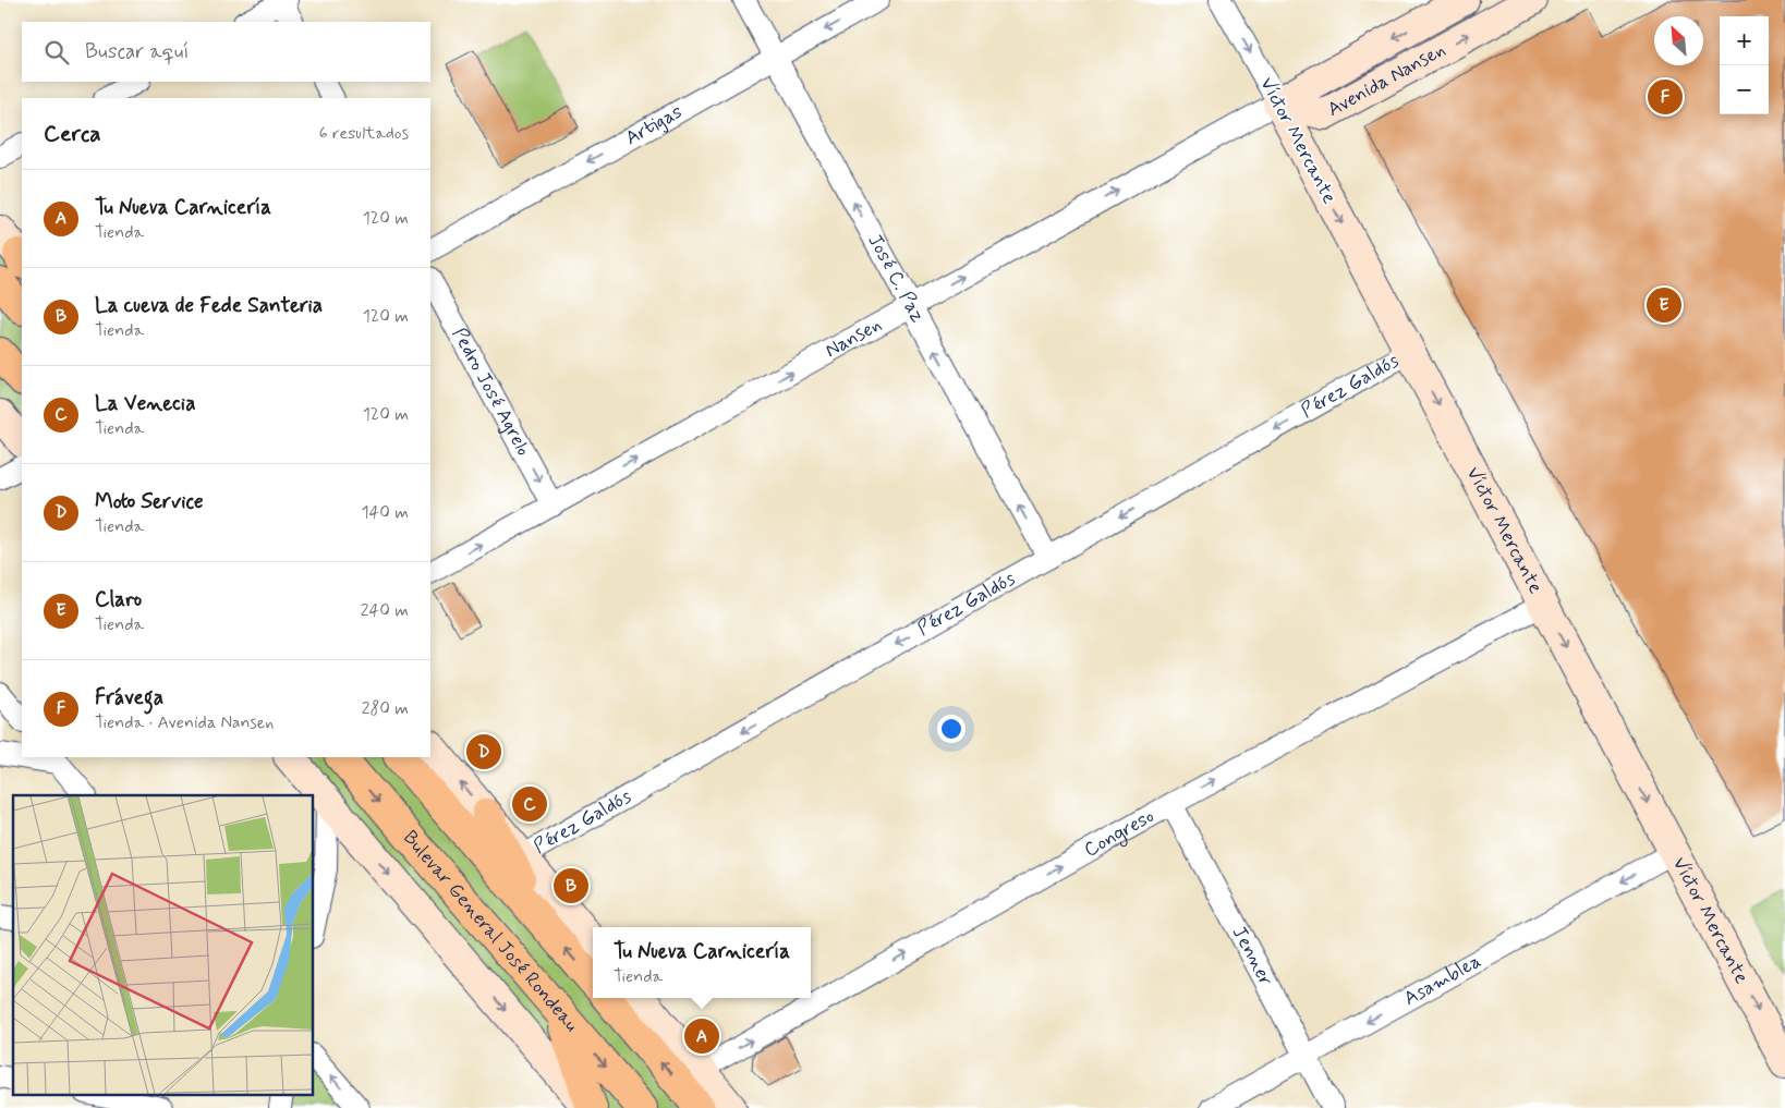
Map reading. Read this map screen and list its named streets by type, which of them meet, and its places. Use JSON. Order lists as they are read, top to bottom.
{
  "streets": {
    "main road": ["Bulevar General José Rondeau"],
    "street": [
      "Avenida Nansen",
      "Artigas",
      "Víctor Mercante",
      "José C. Paz",
      "Nansen",
      "Pérez Galdós",
      "Pedro José Agrelo",
      "Congreso",
      "Jenner",
      "Asamblea"
    ]
  },
  "crossings": [
    ["Avenida Nansen", "Víctor Mercante"],
    ["Avenida Nansen", "Nansen"],
    ["Artigas", "José C. Paz"],
    ["Víctor Mercante", "Nansen"],
    ["Víctor Mercante", "Pérez Galdós"],
    ["Víctor Mercante", "Congreso"],
    ["Víctor Mercante", "Asamblea"],
    ["José C. Paz", "Nansen"],
    ["José C. Paz", "Pérez Galdós"],
    ["Nansen", "Pedro José Agrelo"],
    ["Congreso", "Jenner"],
    ["Jenner", "Asamblea"]
  ],
  "one_way": [
    "Artigas",
    "Víctor Mercante",
    "José C. Paz",
    "Nansen",
    "Pérez Galdós",
    "Pedro José Agrelo",
    "Congreso",
    "Asamblea"
  ],
  "north": "top left",
  "page": {
    "map_buttons": ["+", "−"],
    "search": "Buscar aquí",
    "pins": [
      "F",
      "E",
      "D",
      "C",
      "B",
      "A"
    ],
    "heading": ["Cerca", "6 resultados"],
    "list": [
      {
        "mark": "A",
        "name": "Tu Nueva Carnicería",
        "note": "Tienda",
        "value": "120 m"
      },
      {
        "mark": "B",
        "name": "La cueva de Fede Santeria",
        "note": "Tienda",
        "value": "120 m"
      },
      {
        "mark": "C",
        "name": "La Venecia",
        "note": "Tienda",
        "value": "120 m"
      },
      {
        "mark": "D",
        "name": "Moto Service",
        "note": "Tienda",
        "value": "140 m"
      },
      {
        "mark": "E",
        "name": "Claro",
        "note": "Tienda",
        "value": "240 m"
      },
      {
        "mark": "F",
        "name": "Frávega",
        "note": "Tienda · Avenida Nansen",
        "value": "280 m"
      }
    ],
    "popup": ["Tu Nueva Carnicería", "Tienda"]
  }
}
